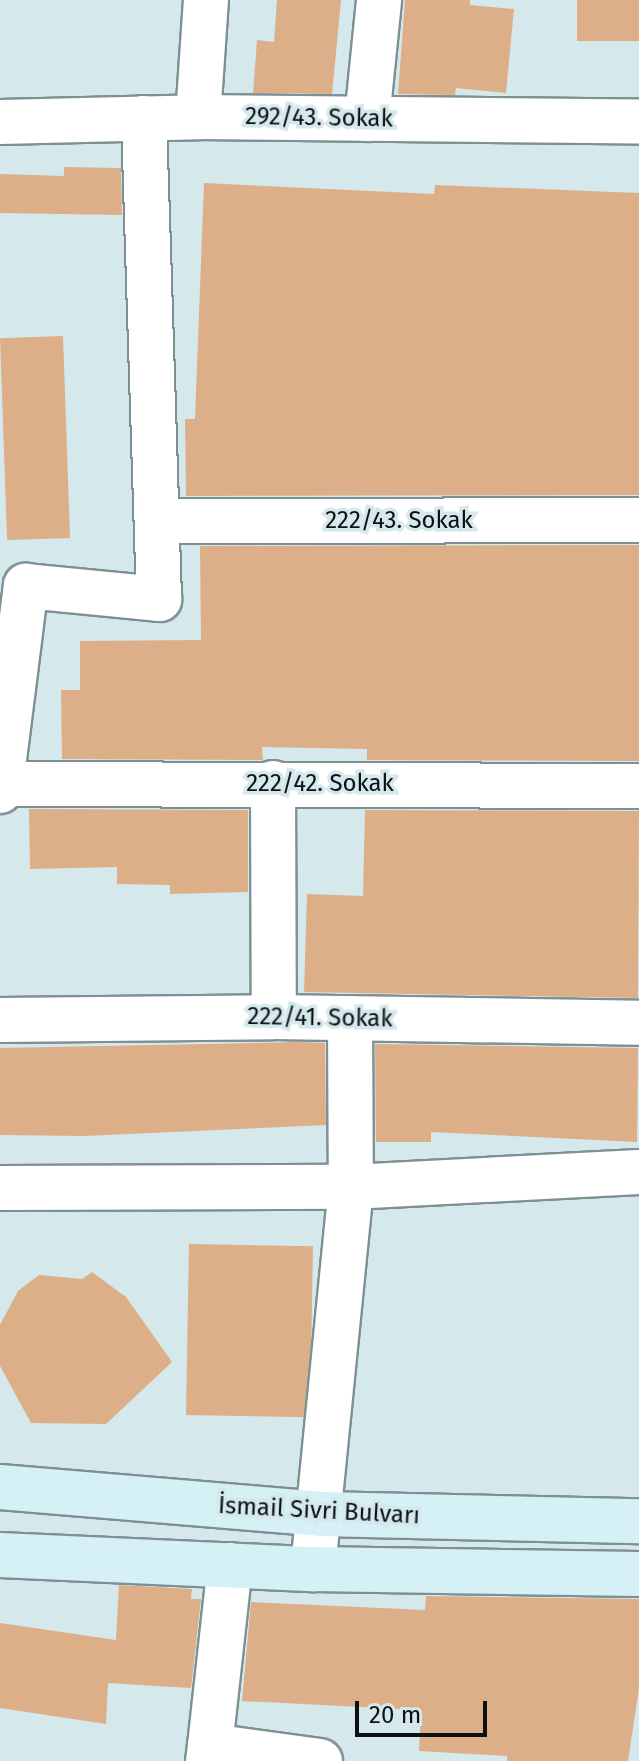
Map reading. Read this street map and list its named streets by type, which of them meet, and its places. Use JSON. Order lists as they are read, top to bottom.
{
  "streets": {
    "main road": ["İsmail Sivri Bulvarı"],
    "street": [
      "292/43. Sokak",
      "222/43. Sokak",
      "222/42. Sokak",
      "222/41. Sokak"
    ]
  },
  "scale_bar": "20 m"
}
